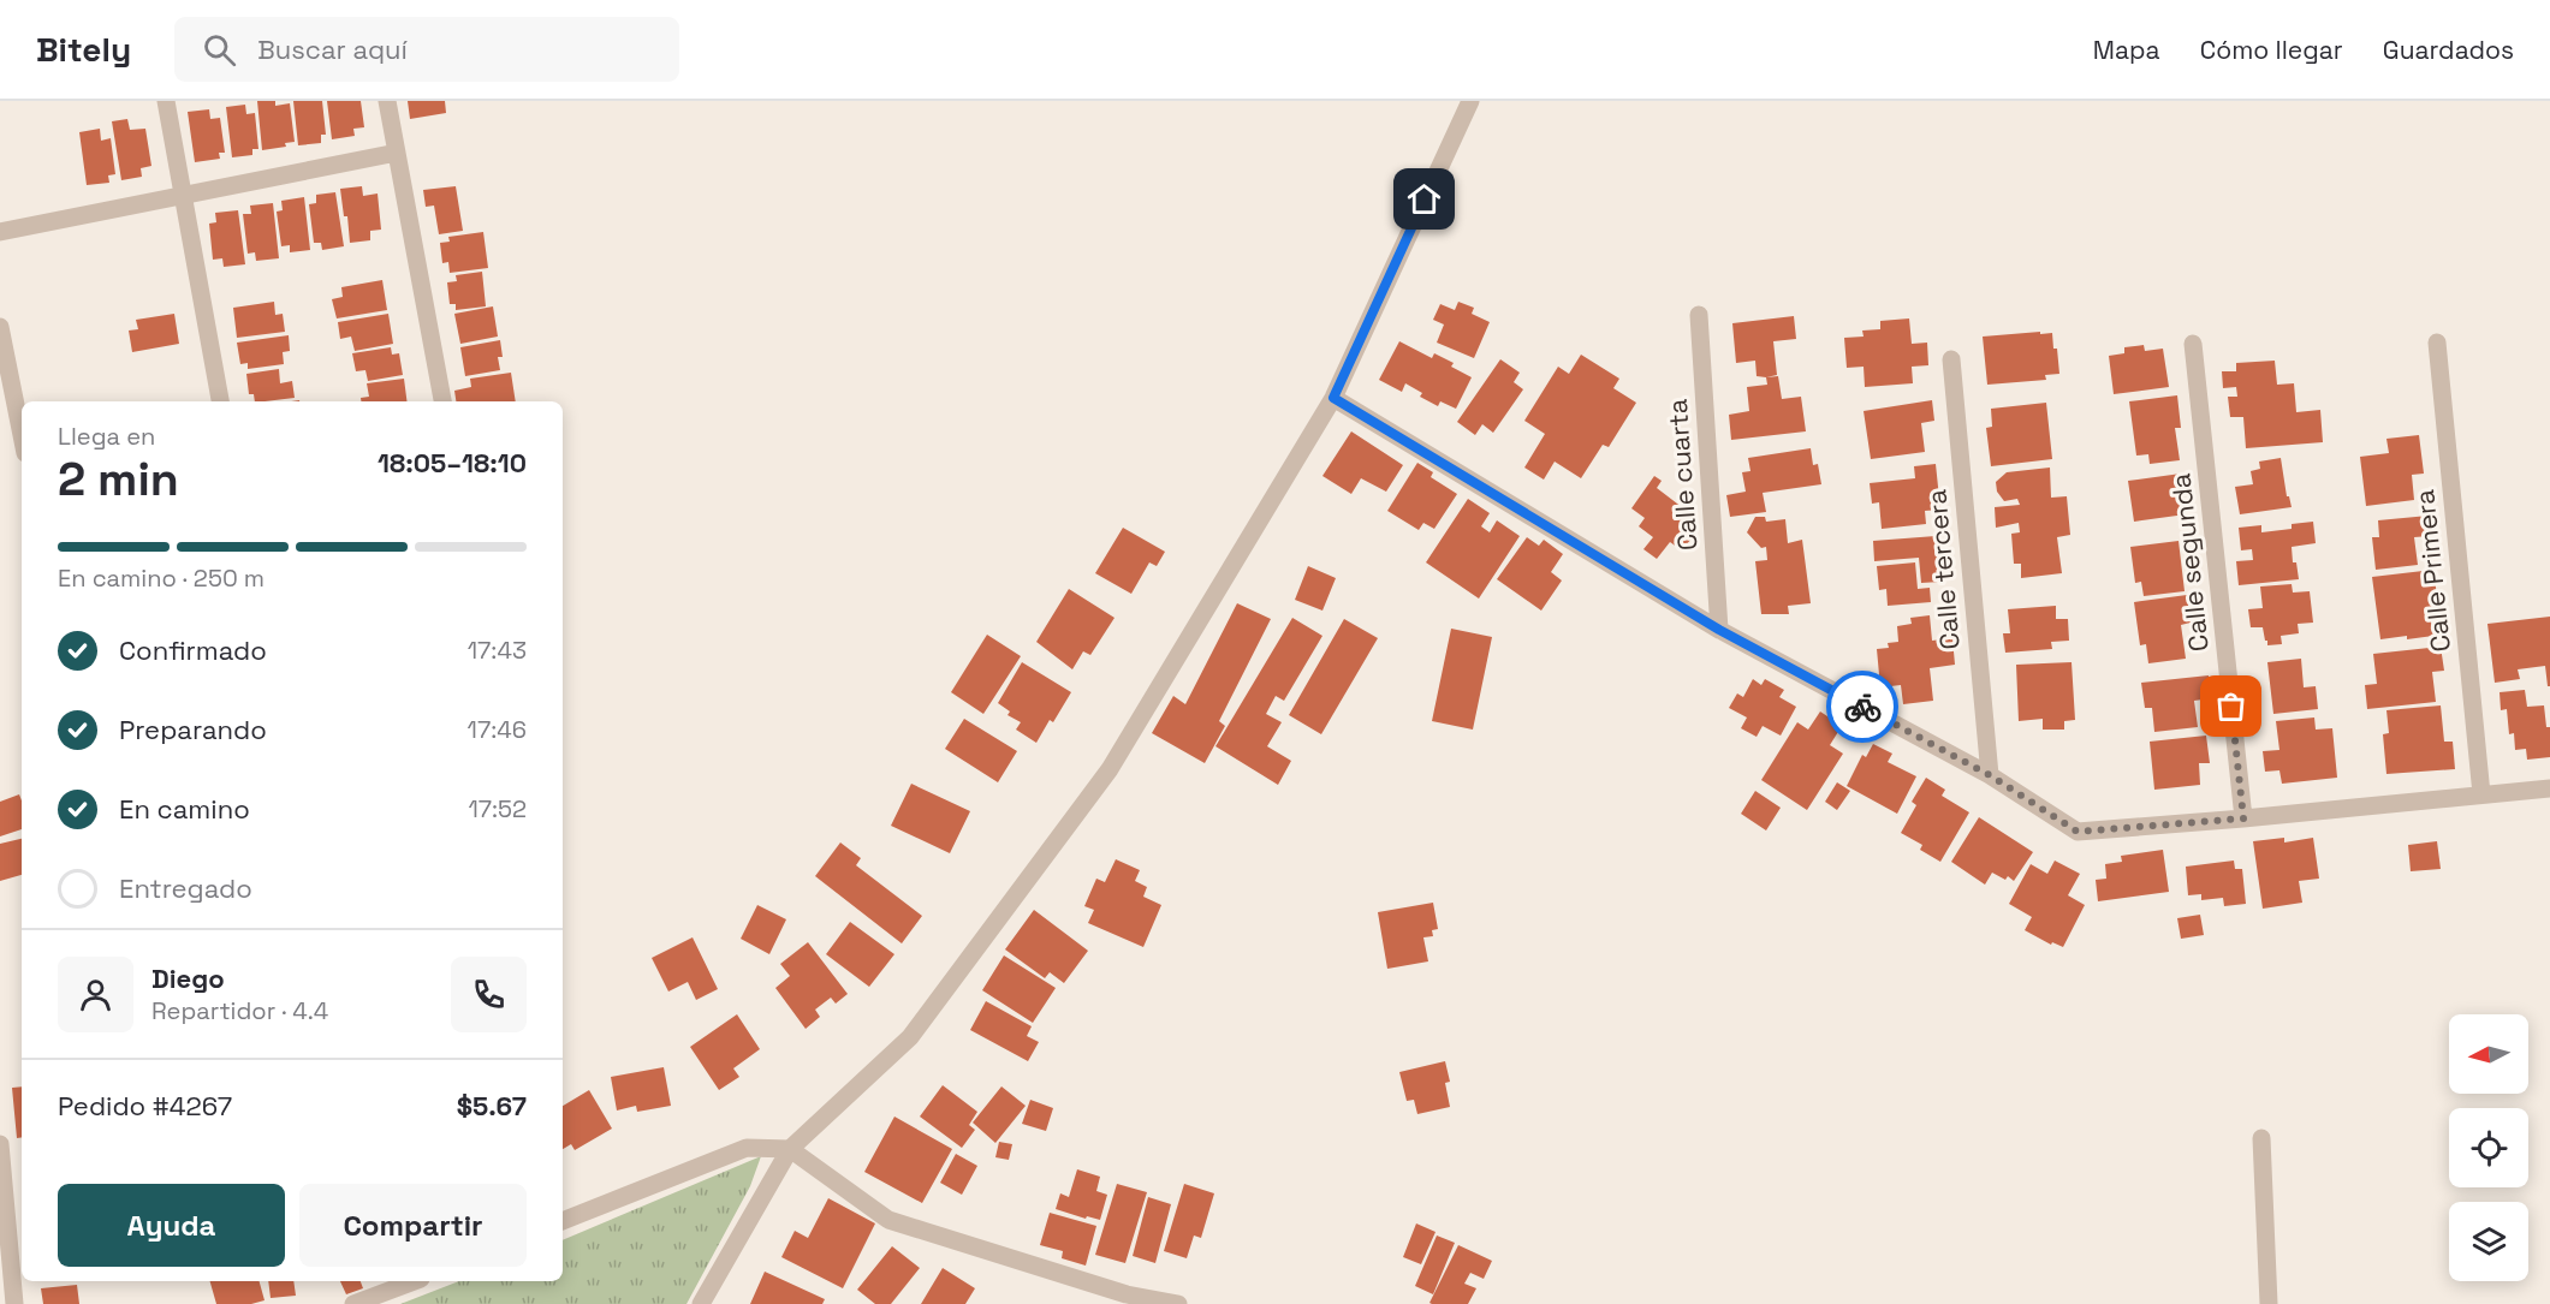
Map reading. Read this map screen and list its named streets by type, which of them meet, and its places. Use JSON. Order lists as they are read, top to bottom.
{
  "streets": {
    "street": [
      "Calle cuarta",
      "Calle segunda",
      "Calle tercera",
      "Calle Primera"
    ]
  },
  "north": "left",
  "page": {
    "header": "Bitely",
    "search": "Buscar aquí",
    "nav": ["Mapa", "Cómo llegar", "Guardados"],
    "heading": ["2 min", "Llega en", "18:05–18:10"],
    "panel": [
      "Diego",
      "Repartidor · 4.4",
      "Pedido #4267",
      "$5.67"
    ],
    "bar": "En camino · 250 m",
    "list": [
      ["Confirmado", "17:43"],
      ["Preparando", "17:46"],
      ["En camino", "17:52"],
      "Entregado"
    ],
    "buttons": ["Ayuda", "Compartir"]
  }
}
